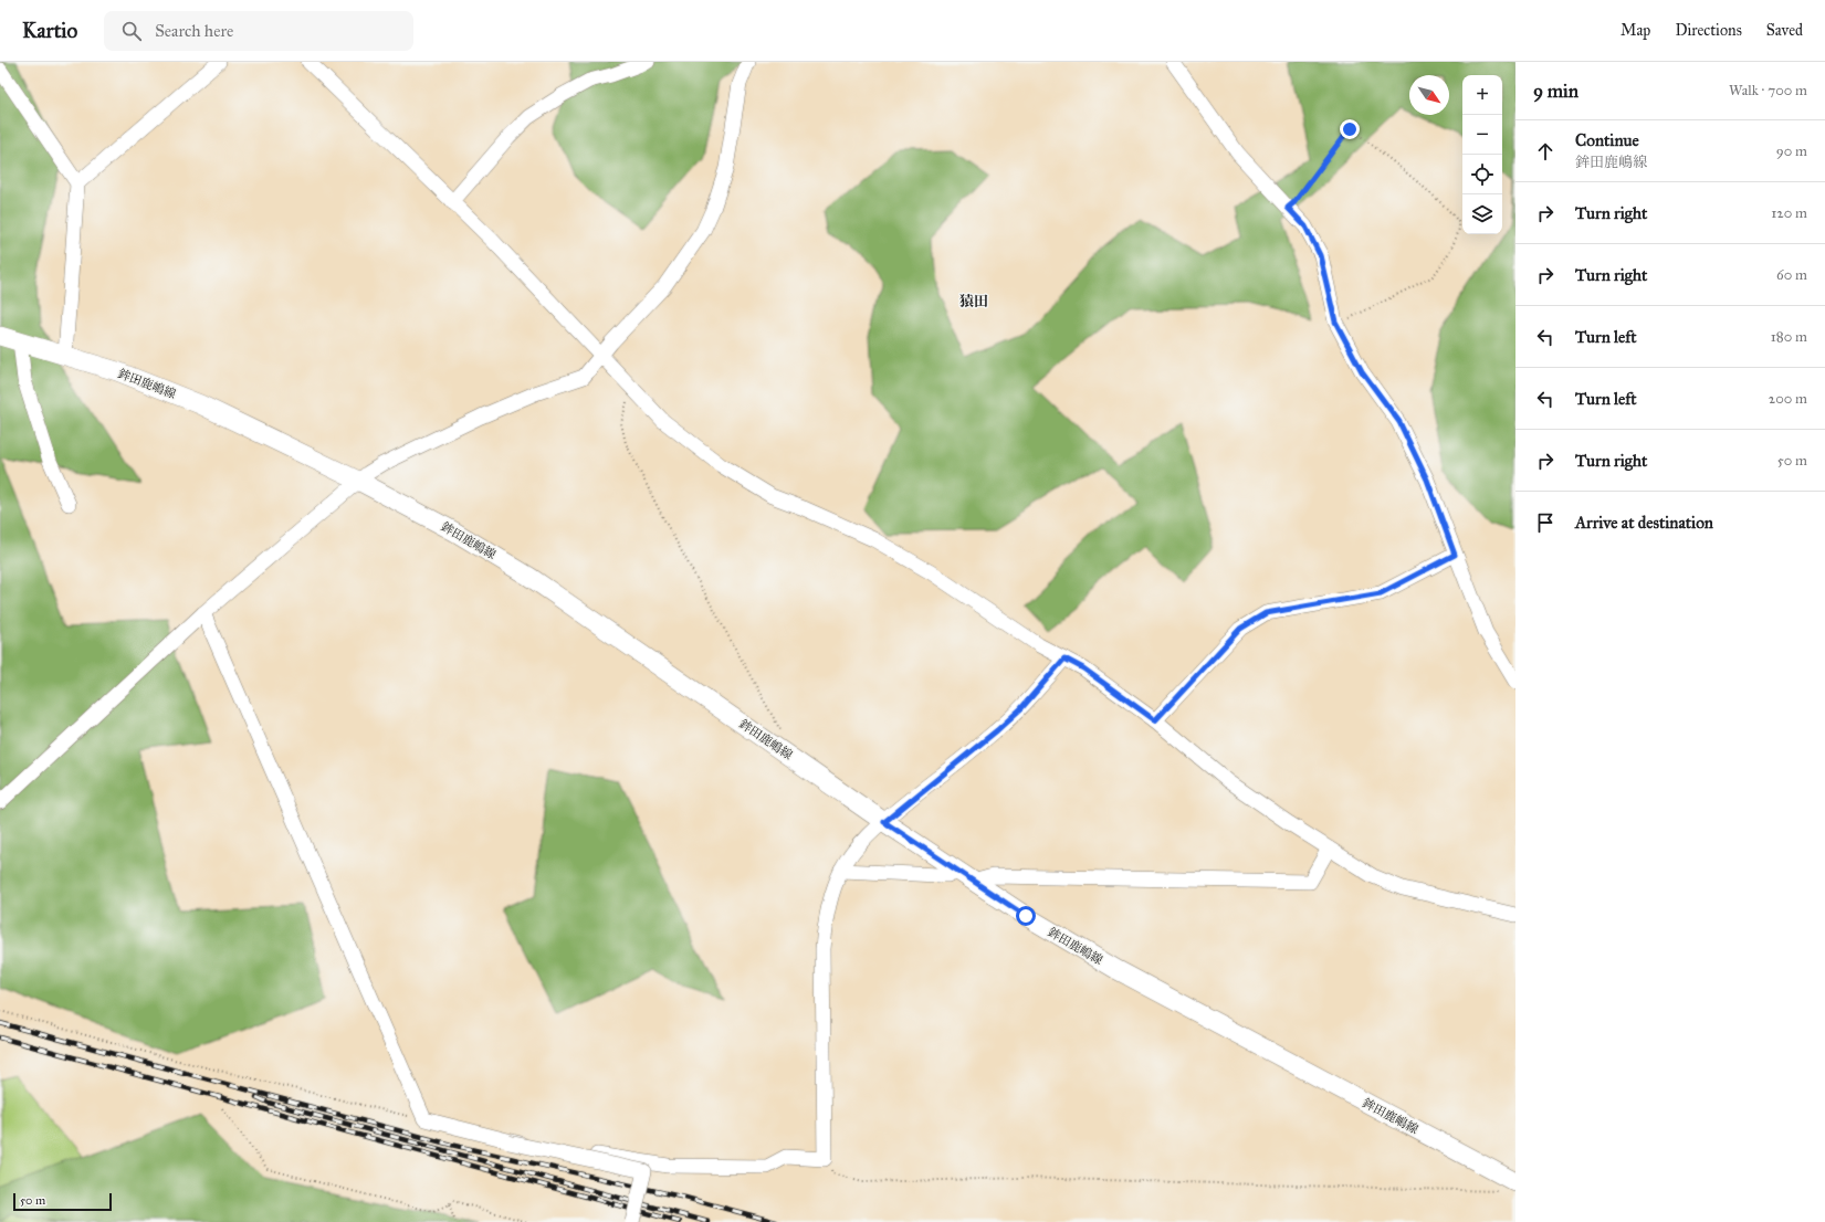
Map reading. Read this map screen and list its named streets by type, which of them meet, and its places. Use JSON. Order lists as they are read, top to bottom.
{
  "streets": {
    "main road": ["鉾田鹿嶋線"]
  },
  "districts": ["猿田"],
  "scale_bar": "50 m",
  "north": "bottom right",
  "page": {
    "header": "Kartio",
    "search": "Search here",
    "nav": ["Map", "Directions", "Saved"],
    "heading": ["9 min", "Walk · 700 m"],
    "map_buttons": ["+", "−"],
    "list": [
      ["Continue", "鉾田鹿嶋線", "90 m"],
      ["Turn right", "120 m"],
      ["Turn right", "60 m"],
      ["Turn left", "180 m"],
      ["Turn left", "200 m"],
      ["Turn right", "50 m"],
      "Arrive at destination"
    ],
    "scale": "50 m"
  }
}
